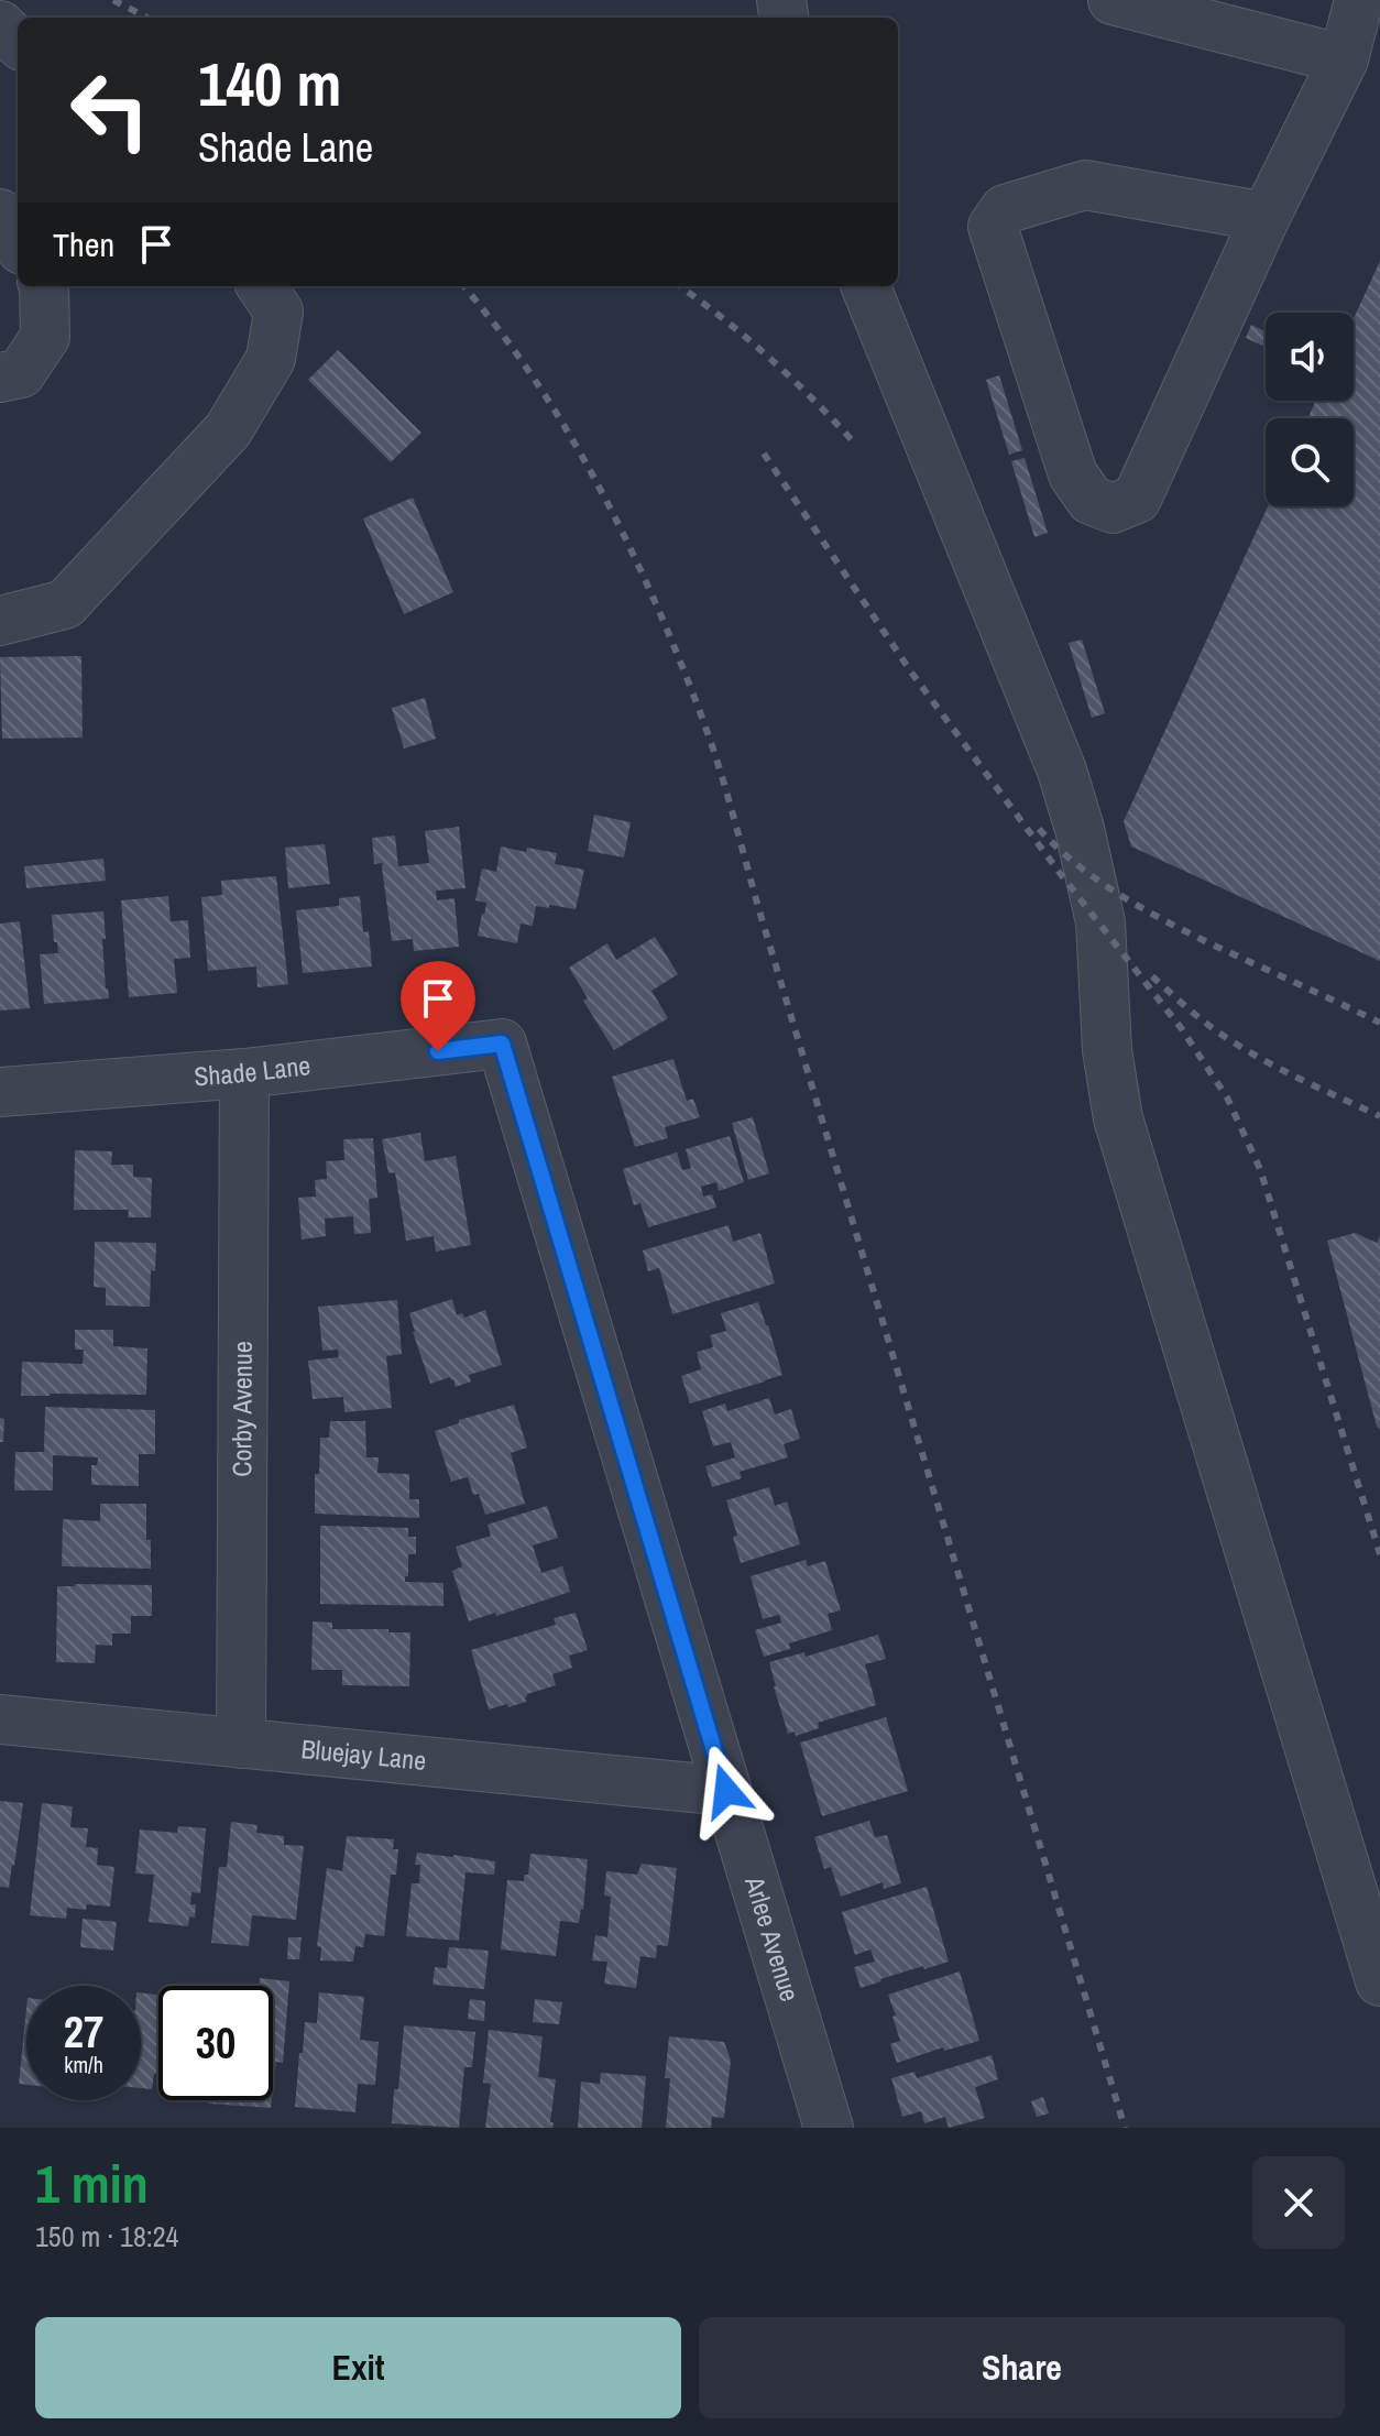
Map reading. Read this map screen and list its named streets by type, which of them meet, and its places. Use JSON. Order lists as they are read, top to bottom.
{
  "streets": {
    "street": [
      "Shade Lane",
      "Corby Avenue",
      "Bluejay Lane",
      "Arlee Avenue"
    ]
  },
  "crossings": [
    ["Shade Lane", "Corby Avenue"],
    ["Shade Lane", "Arlee Avenue"],
    ["Corby Avenue", "Bluejay Lane"],
    ["Bluejay Lane", "Arlee Avenue"]
  ],
  "page": {
    "turn": ["140 m", "Shade Lane"],
    "then": "Then",
    "speed": "27 km/h",
    "limit": "30",
    "heading": ["1 min", "150 m · 18:24"],
    "buttons": ["Exit", "Share"]
  }
}
